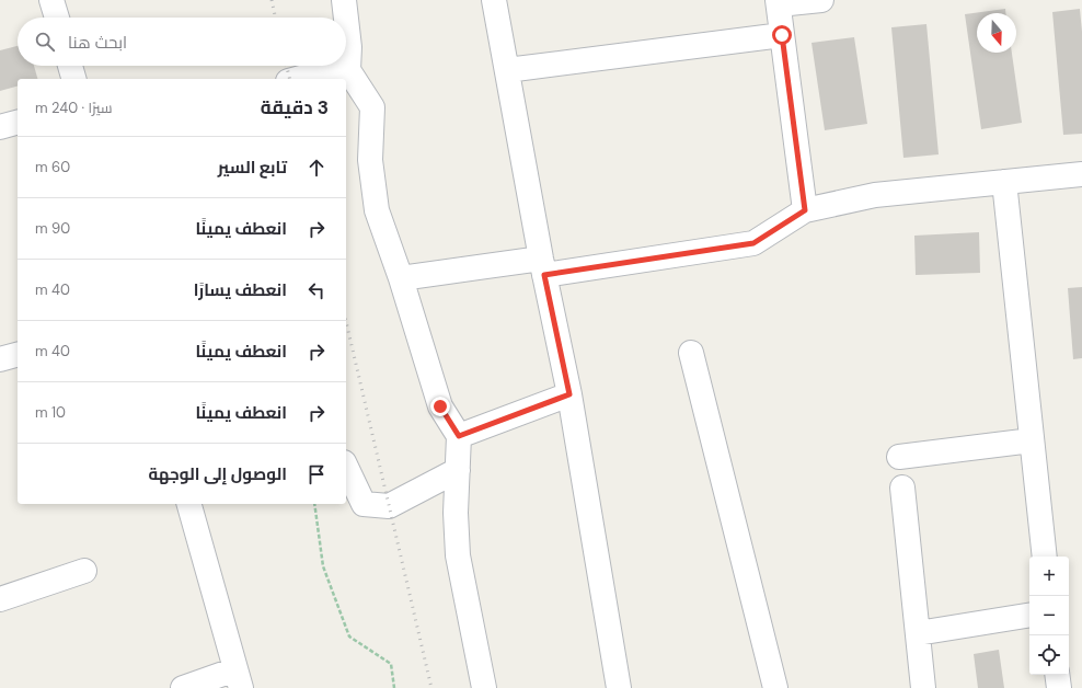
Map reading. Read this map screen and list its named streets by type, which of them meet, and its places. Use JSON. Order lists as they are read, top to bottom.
{
  "north": "bottom",
  "page": {
    "search": "ابحث هنا",
    "heading": ["3 دقيقة", "سيرًا · 240 m"],
    "list": [
      ["تابع السير", "60 m"],
      ["انعطف يمينًا", "90 m"],
      ["انعطف يسارًا", "40 m"],
      ["انعطف يمينًا", "40 m"],
      ["انعطف يمينًا", "10 m"],
      "الوصول إلى الوجهة"
    ],
    "map_buttons": ["+", "−"]
  }
}
